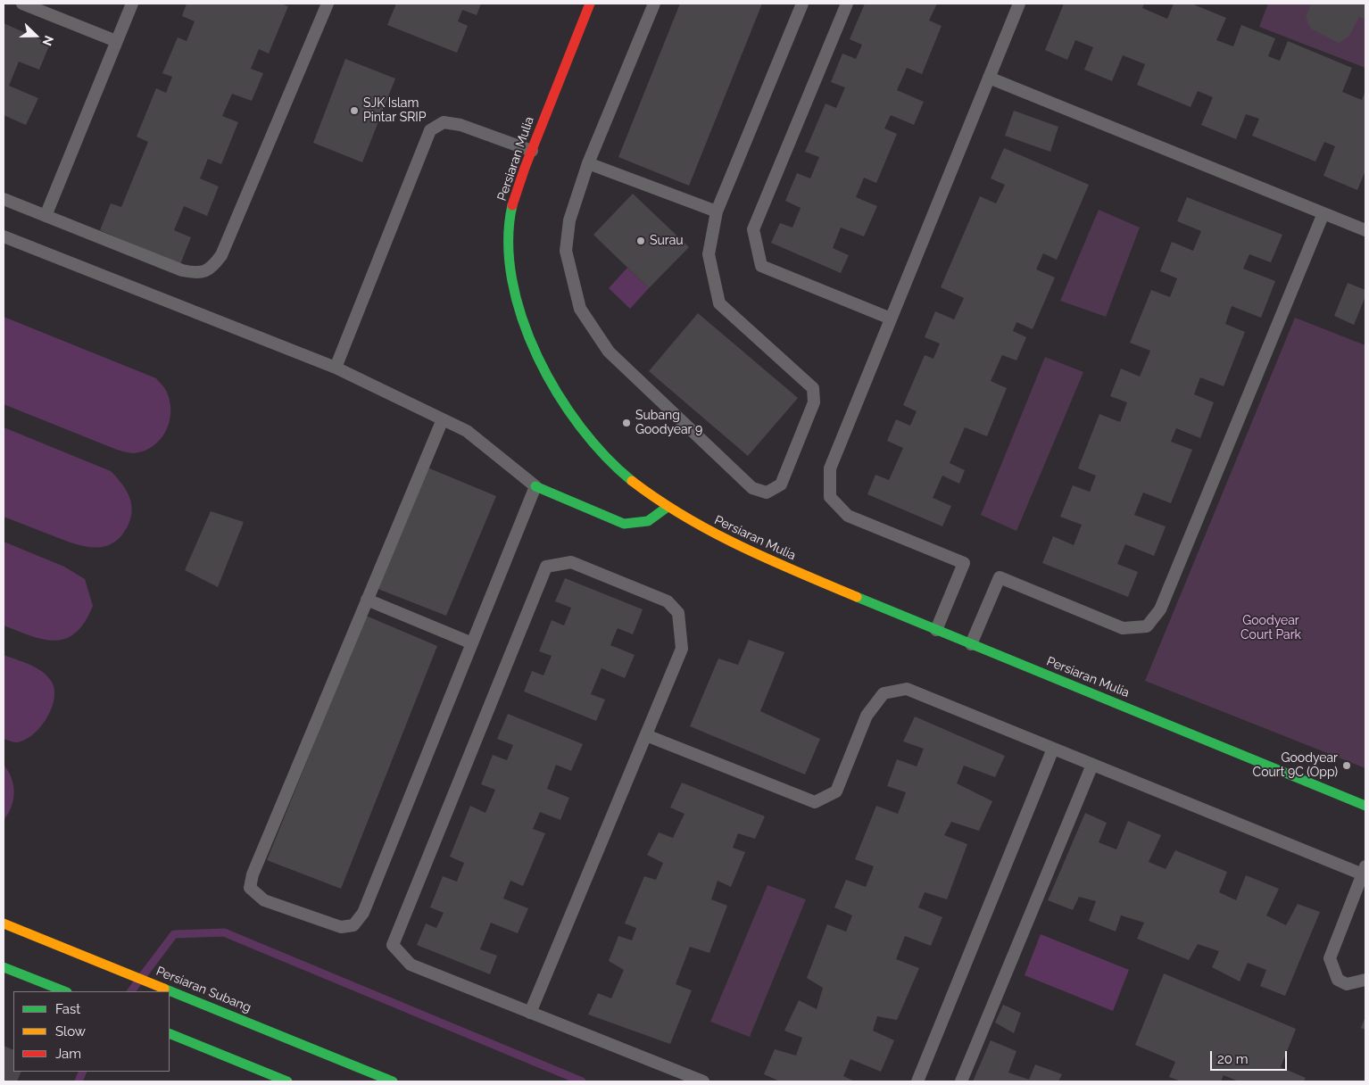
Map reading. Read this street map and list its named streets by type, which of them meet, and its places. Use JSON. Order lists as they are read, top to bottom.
{
  "streets": {
    "street": ["Persiaran Mulia", "Persiaran Subang"]
  },
  "parks": ["Goodyear Court Park"],
  "places": [
    "SJK Islam Pintar SRIP",
    "Surau",
    "Subang Goodyear 9",
    "Goodyear Court 9C (Opp)"
  ],
  "legend": ["Fast", "Slow", "Jam"],
  "scale_bar": "20 m",
  "north": "right"
}
